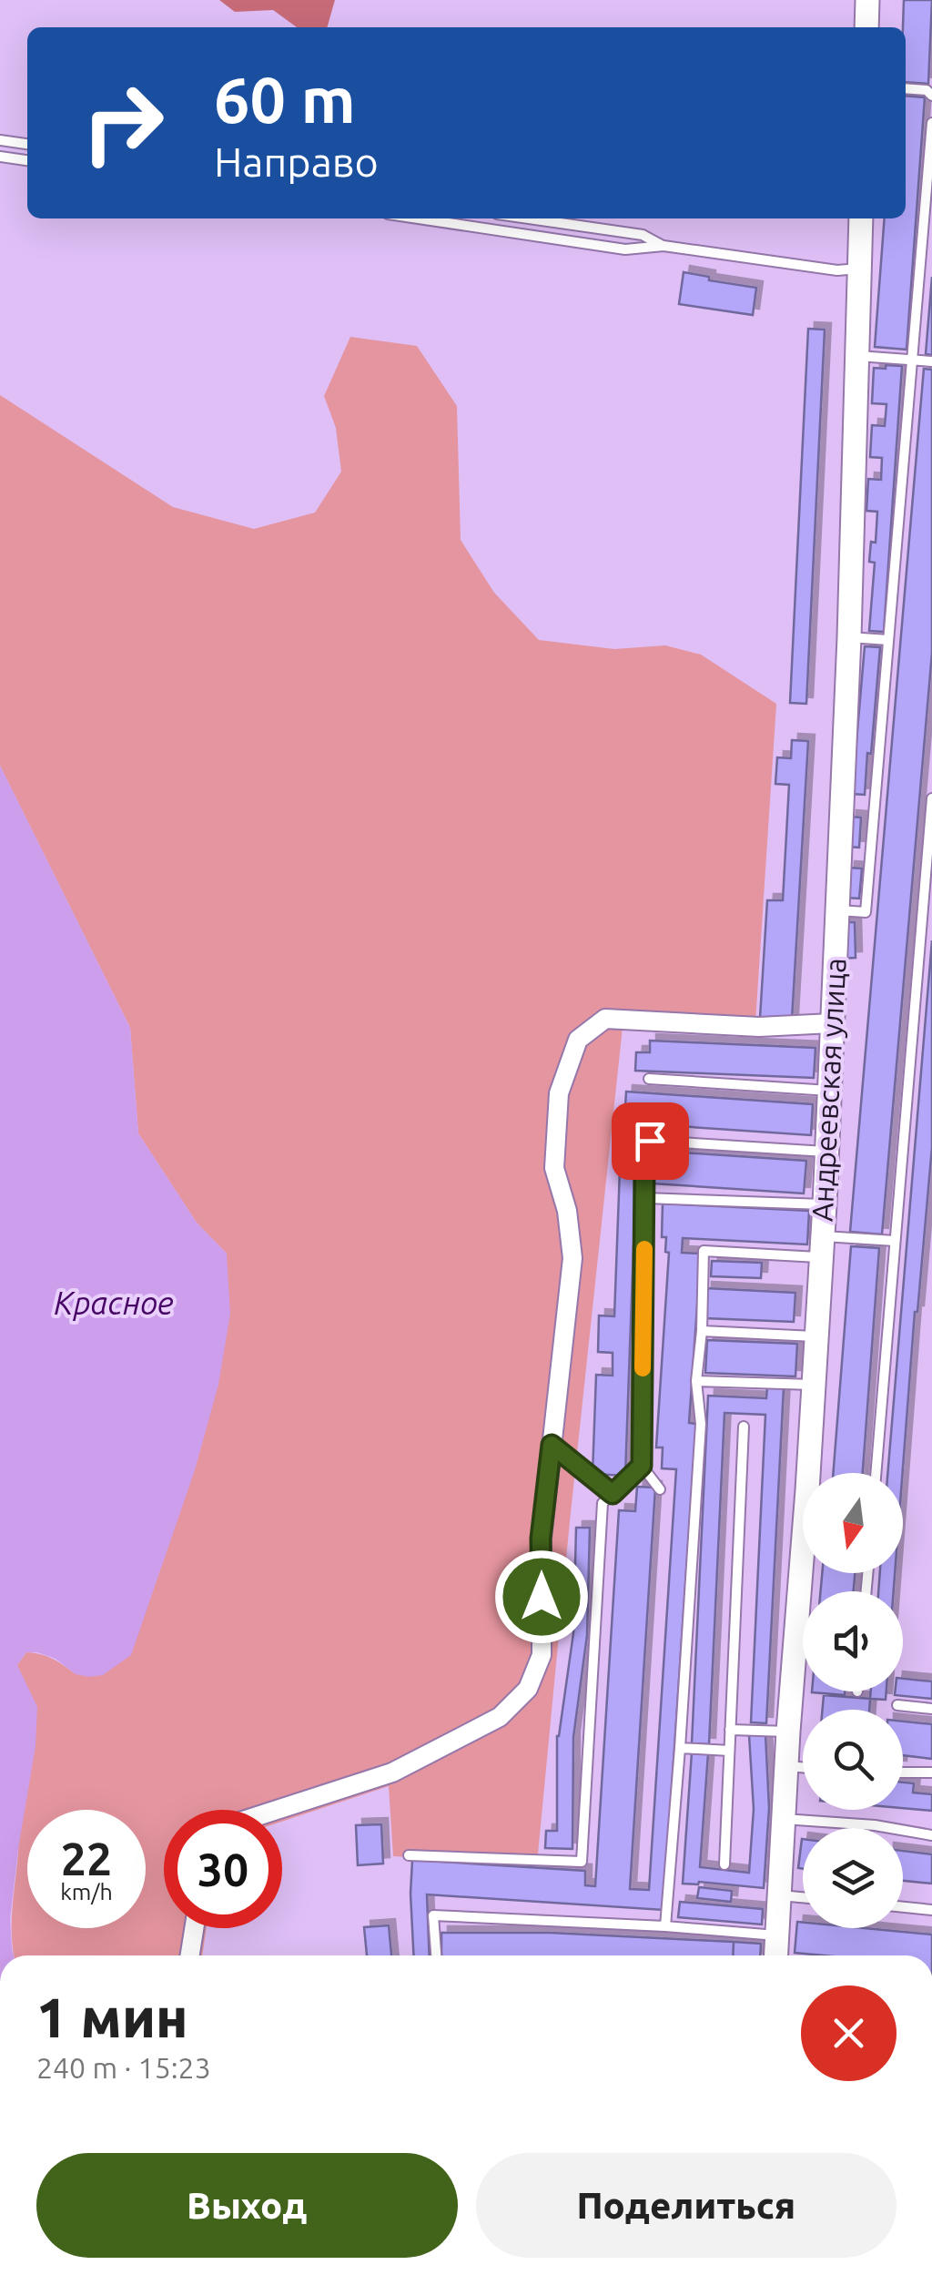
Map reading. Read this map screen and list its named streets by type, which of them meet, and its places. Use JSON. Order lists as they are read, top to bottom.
{
  "streets": {
    "street": ["Андреевская улица"]
  },
  "water": ["Красное"],
  "north": "bottom",
  "page": {
    "turn": ["60 m", "Направо"],
    "speed": "22 km/h",
    "limit": "30",
    "heading": ["1 мин", "240 m · 15:23"],
    "buttons": ["Выход", "Поделиться"]
  }
}
